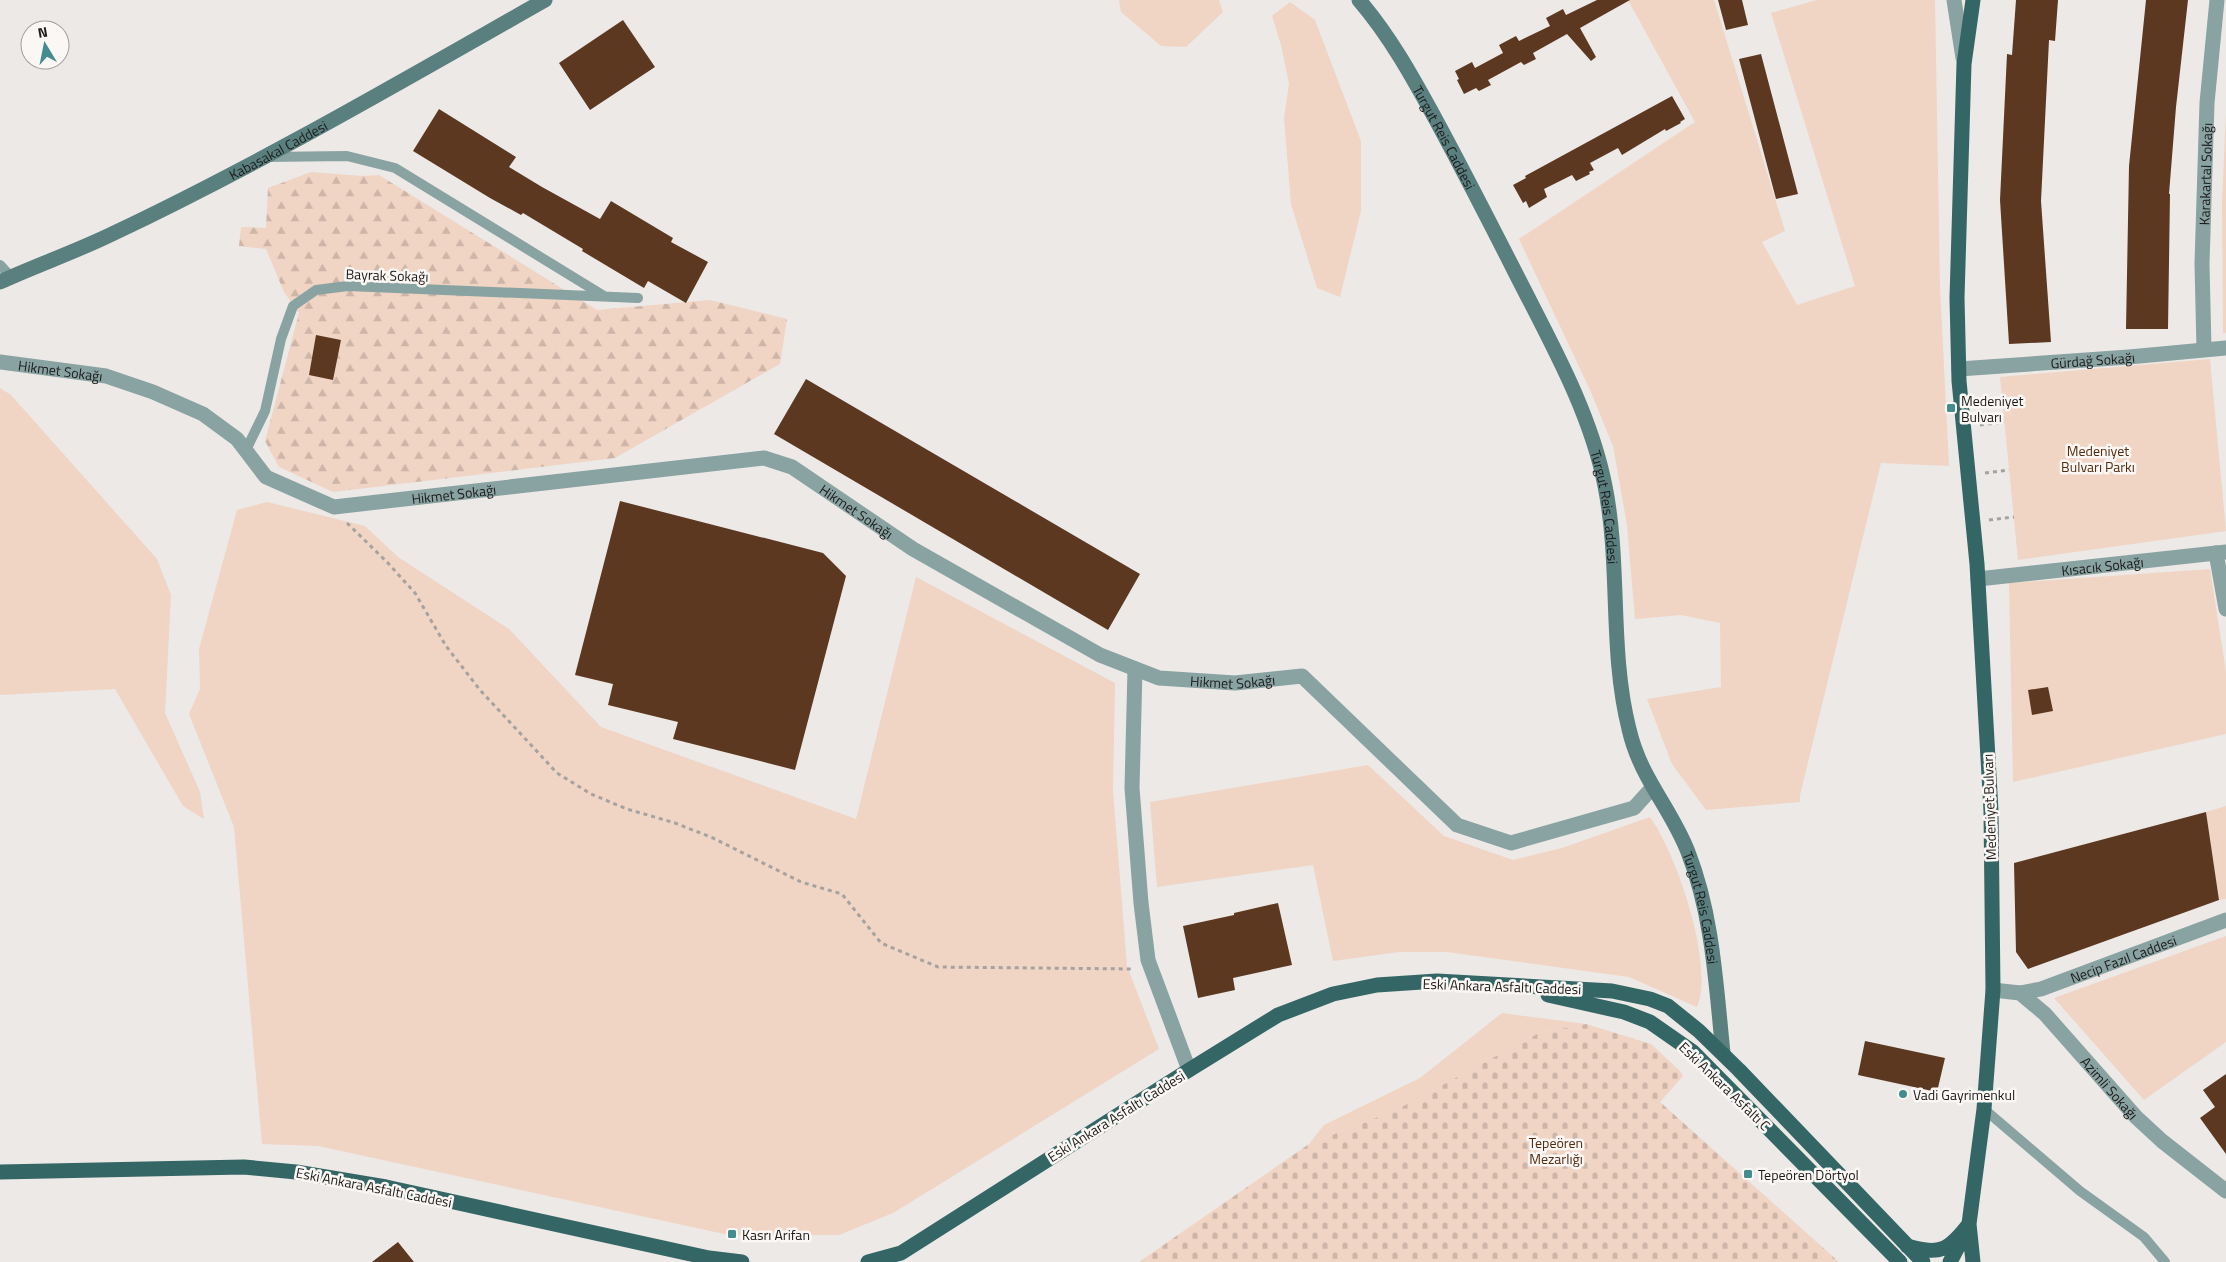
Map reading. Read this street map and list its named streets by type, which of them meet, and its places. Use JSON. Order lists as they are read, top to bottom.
{
  "streets": {
    "main road": ["Medeniyet Bulvarı", "Eski Ankara Asfaltı Caddesi", "Eski Ankara Asfaltı C"],
    "street": [
      "Turgut Reis Caddesi",
      "Kabasakal Caddesi",
      "Karakartal Sokağı",
      "Gürdağ Sokağı",
      "Hikmet Sokağı",
      "Kısacık Sokağı",
      "Necip Fazıl Caddesi",
      "Azimli Sokağı"
    ],
    "lane": ["Bayrak Sokağı"]
  },
  "crossings": [
    ["Turgut Reis Caddesi", "Hikmet Sokağı"],
    ["Turgut Reis Caddesi", "Eski Ankara Asfaltı Caddesi"],
    ["Karakartal Sokağı", "Gürdağ Sokağı"],
    ["Bayrak Sokağı", "Hikmet Sokağı"],
    ["Gürdağ Sokağı", "Medeniyet Bulvarı"],
    ["Kısacık Sokağı", "Medeniyet Bulvarı"],
    ["Necip Fazıl Caddesi", "Azimli Sokağı"],
    ["Eski Ankara Asfaltı Caddesi", "Eski Ankara Asfaltı C"]
  ],
  "parks": ["Medeniyet Bulvarı Parkı", "Tepeören Mezarlığı"],
  "places": {
    "transit": ["Medeniyet Bulvarı", "Tepeören Dörtyol", "Kasrı Arifan"],
    "other": ["Vadi Gayrimenkul"]
  },
  "north": "top"
}
